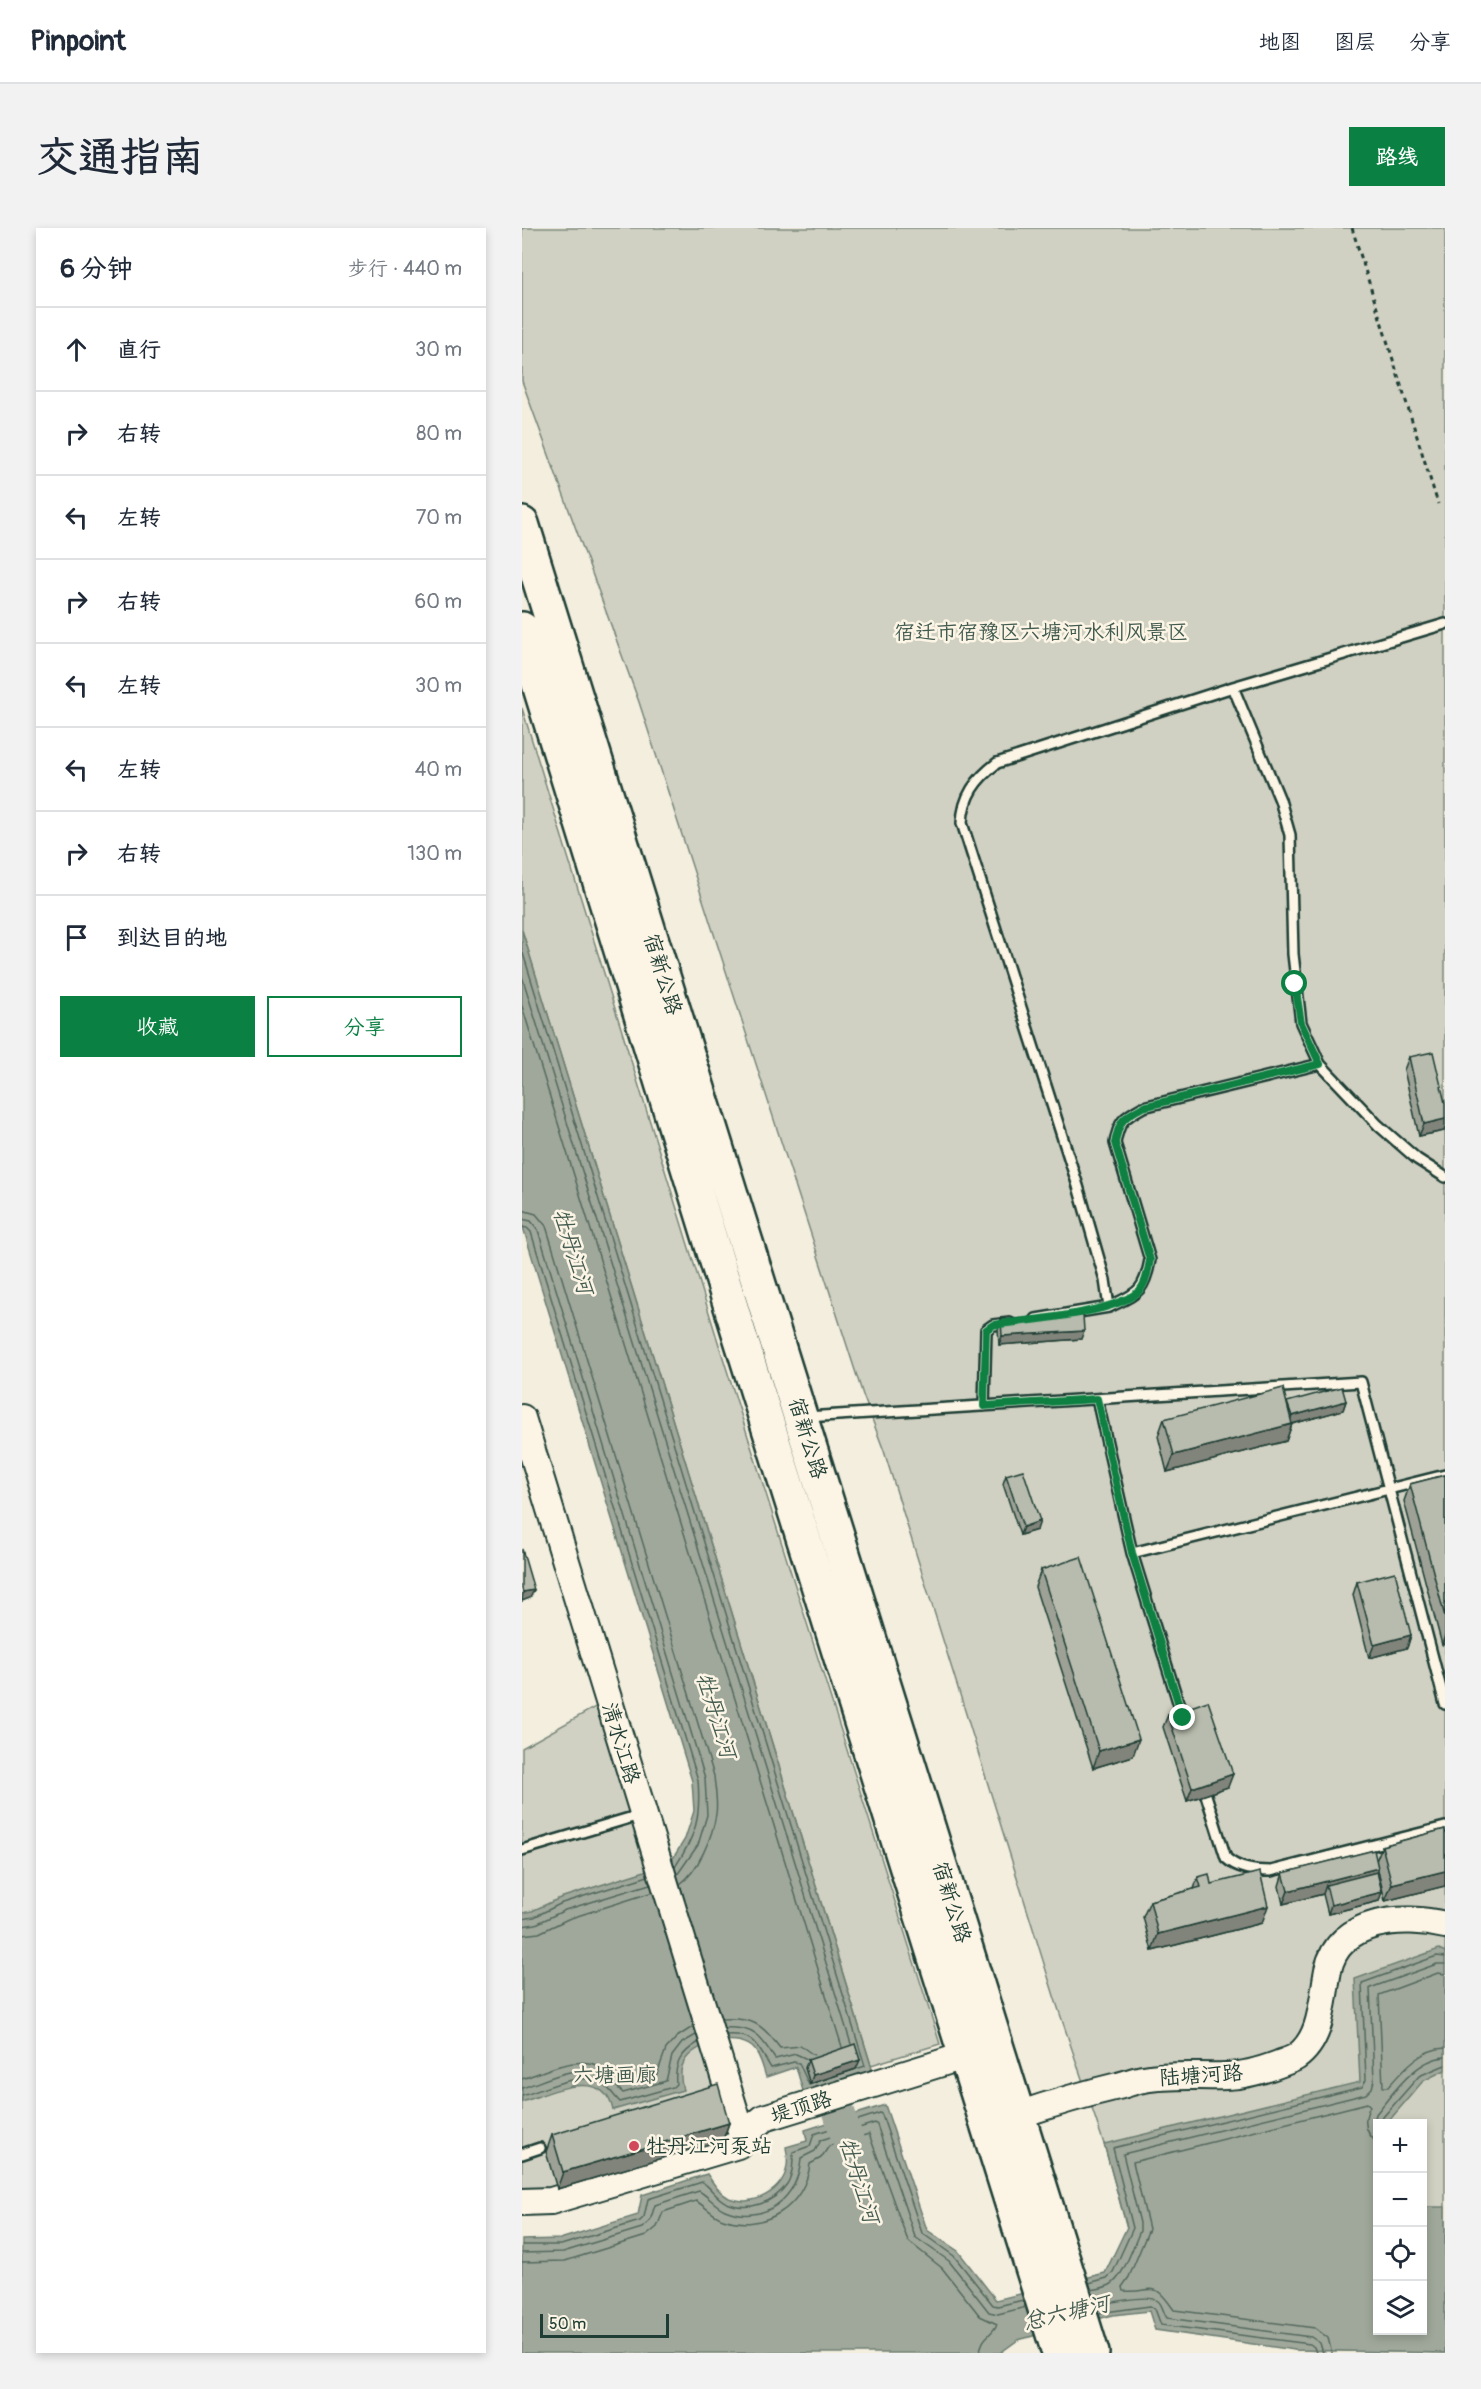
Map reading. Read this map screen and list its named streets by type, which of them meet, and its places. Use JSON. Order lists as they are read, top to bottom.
{
  "streets": {
    "highway": ["宿新公路"],
    "street": ["清水江路", "陆塘河路", "堤顶路"]
  },
  "crossings": [
    ["宿新公路", "陆塘河路"],
    ["清水江路", "堤顶路"]
  ],
  "water": ["牡丹江河", "总六塘河"],
  "parks": ["宿迁市宿豫区六塘河水利风景区", "六塘画廊"],
  "places": ["牡丹江河泵站"],
  "scale_bar": "50 m",
  "page": {
    "header": "Pinpoint",
    "nav": ["地图", "图层", "分享"],
    "buttons": [
      "路线",
      ["收藏", "分享"]
    ],
    "title": "交通指南",
    "heading": ["6 分钟", "步行 · 440 m"],
    "list": [
      ["直行", "30 m"],
      ["右转", "80 m"],
      ["左转", "70 m"],
      ["右转", "60 m"],
      ["左转", "30 m"],
      ["左转", "40 m"],
      ["右转", "130 m"],
      "到达目的地"
    ],
    "map_buttons": ["+", "−"],
    "scale": "50 m"
  }
}
